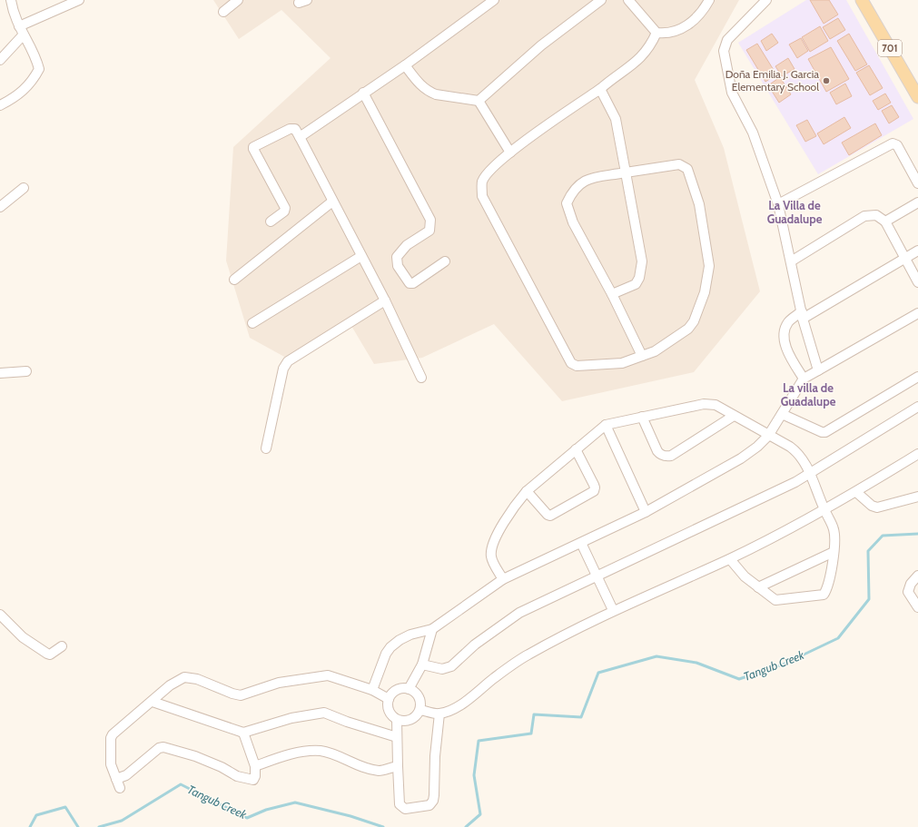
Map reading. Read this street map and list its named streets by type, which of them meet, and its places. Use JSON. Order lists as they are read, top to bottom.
{
  "streets": {
    "main road": ["701"]
  },
  "districts": ["La Villa de Guadalupe", "La villa de Guadalupe"],
  "water": ["Tangub Creek"],
  "places": ["Doña Emilia J. Garcia Elementary School"]
}
